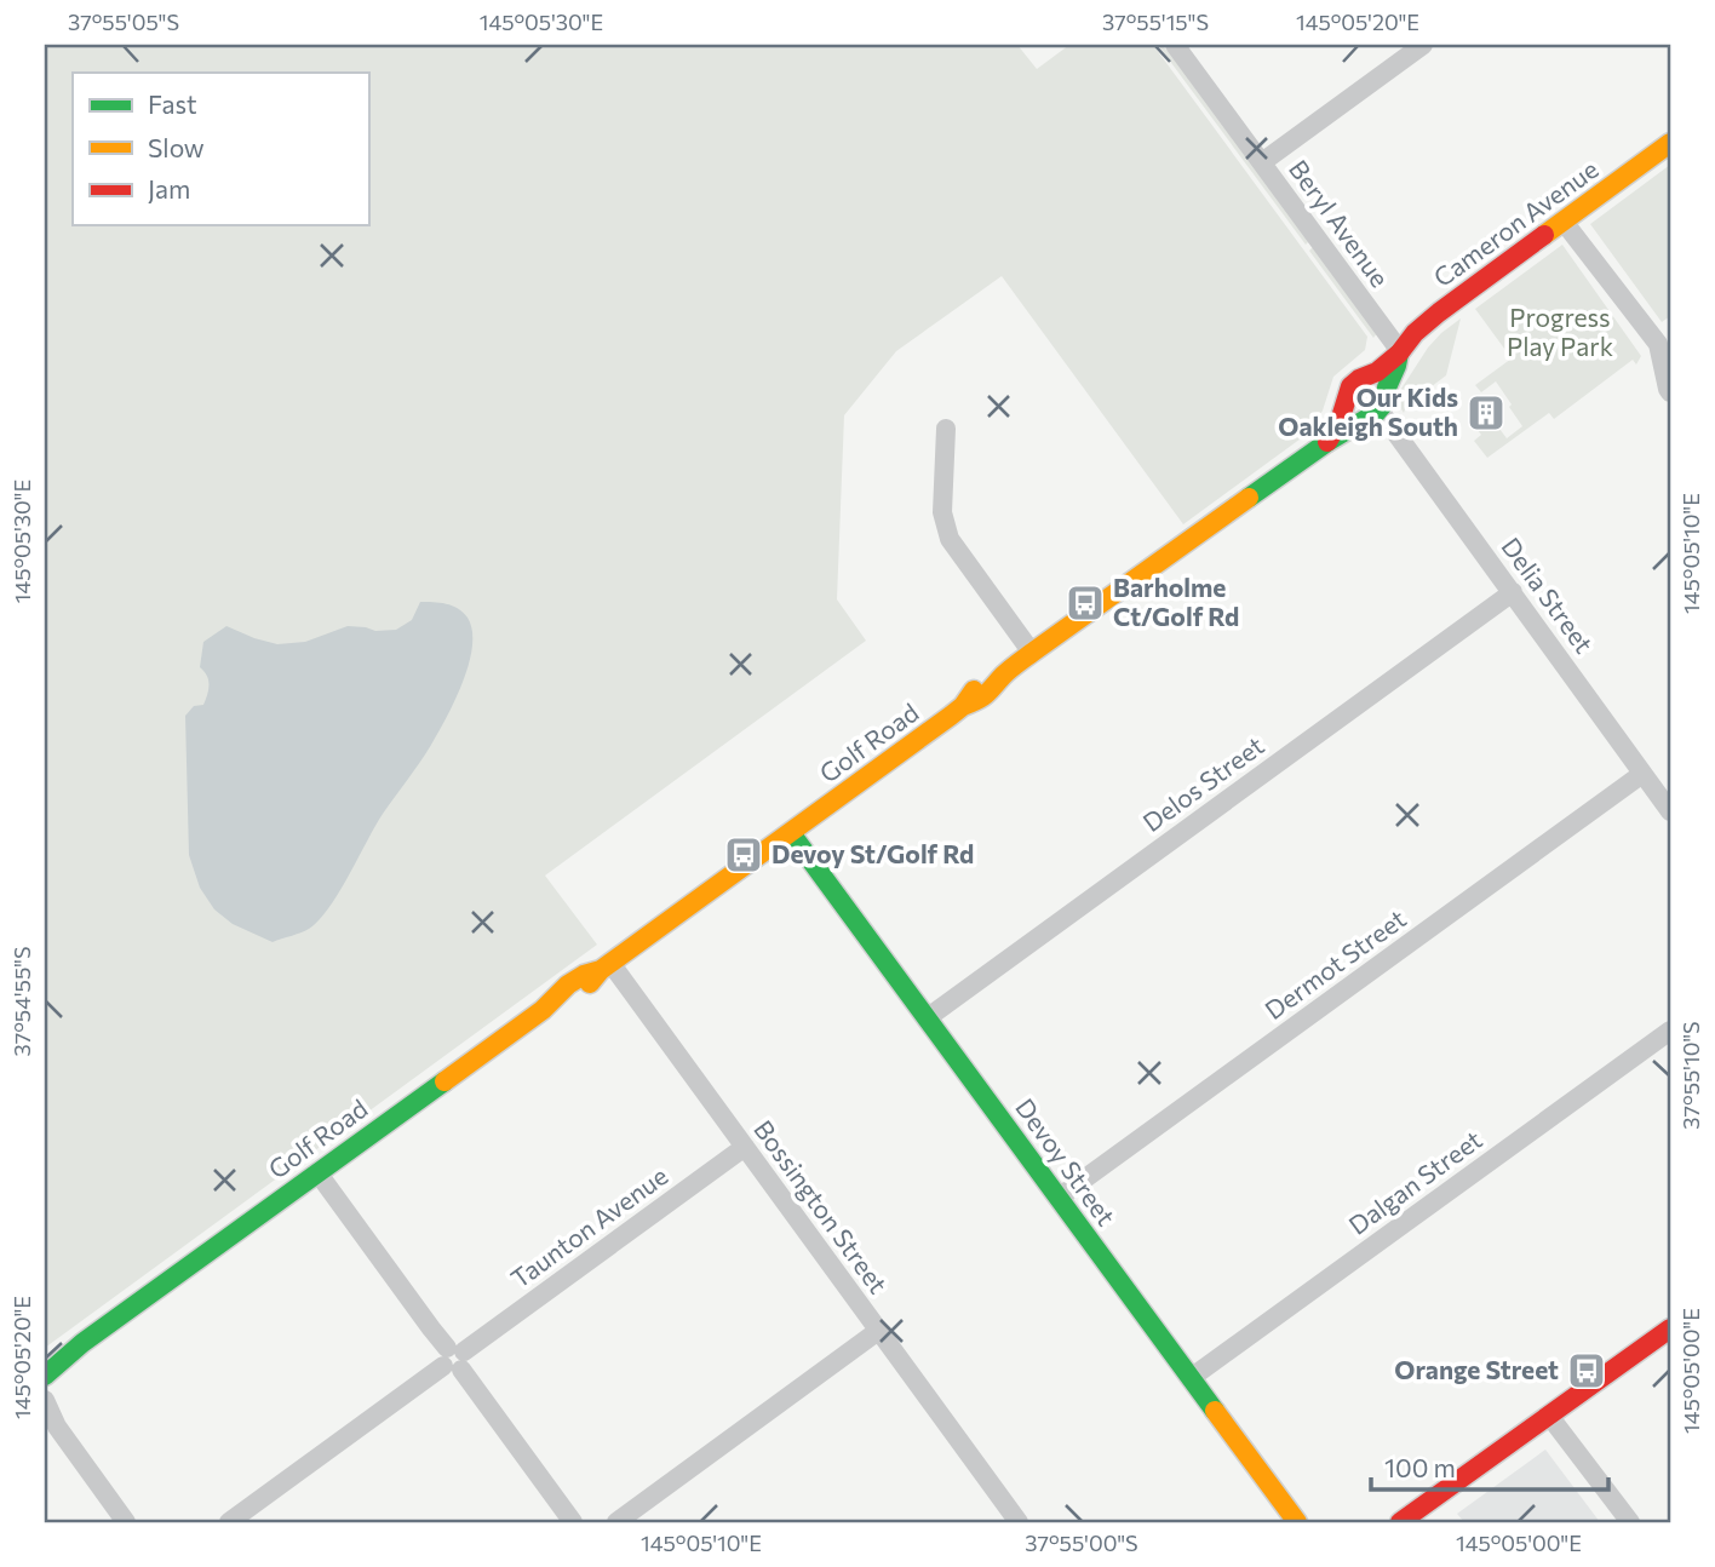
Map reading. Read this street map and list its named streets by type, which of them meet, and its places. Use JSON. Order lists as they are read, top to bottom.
{
  "streets": {
    "main road": ["Cameron Avenue", "Golf Road", "Devoy Street"],
    "street": [
      "Beryl Avenue",
      "Delia Street",
      "Delos Street",
      "Dermot Street",
      "Dalgan Street",
      "Bossington Street",
      "Taunton Avenue"
    ]
  },
  "crossings": [
    ["Beryl Avenue", "Cameron Avenue"],
    ["Cameron Avenue", "Delia Street"],
    ["Cameron Avenue", "Golf Road"],
    ["Delia Street", "Golf Road"],
    ["Delia Street", "Delos Street"],
    ["Delia Street", "Dermot Street"],
    ["Golf Road", "Devoy Street"],
    ["Golf Road", "Bossington Street"],
    ["Delos Street", "Devoy Street"],
    ["Dermot Street", "Devoy Street"],
    ["Devoy Street", "Dalgan Street"],
    ["Bossington Street", "Taunton Avenue"]
  ],
  "parks": ["Progress Play Park"],
  "places": {
    "building": ["Our Kids Oakleigh South"],
    "bus stop": ["Barholme Ct/Golf Rd", "Devoy St/Golf Rd", "Orange Street"]
  },
  "legend": ["Fast", "Slow", "Jam"],
  "scale_bar": "100 m",
  "coordinates": [
    "37°55'05\"S",
    "145°05'30\"E",
    "37°55'15\"S",
    "145°05'20\"E",
    "145°05'10\"E",
    "37°54'55\"S",
    "37°55'10\"S",
    "145°05'00\"E",
    "37°55'00\"S"
  ]
}
